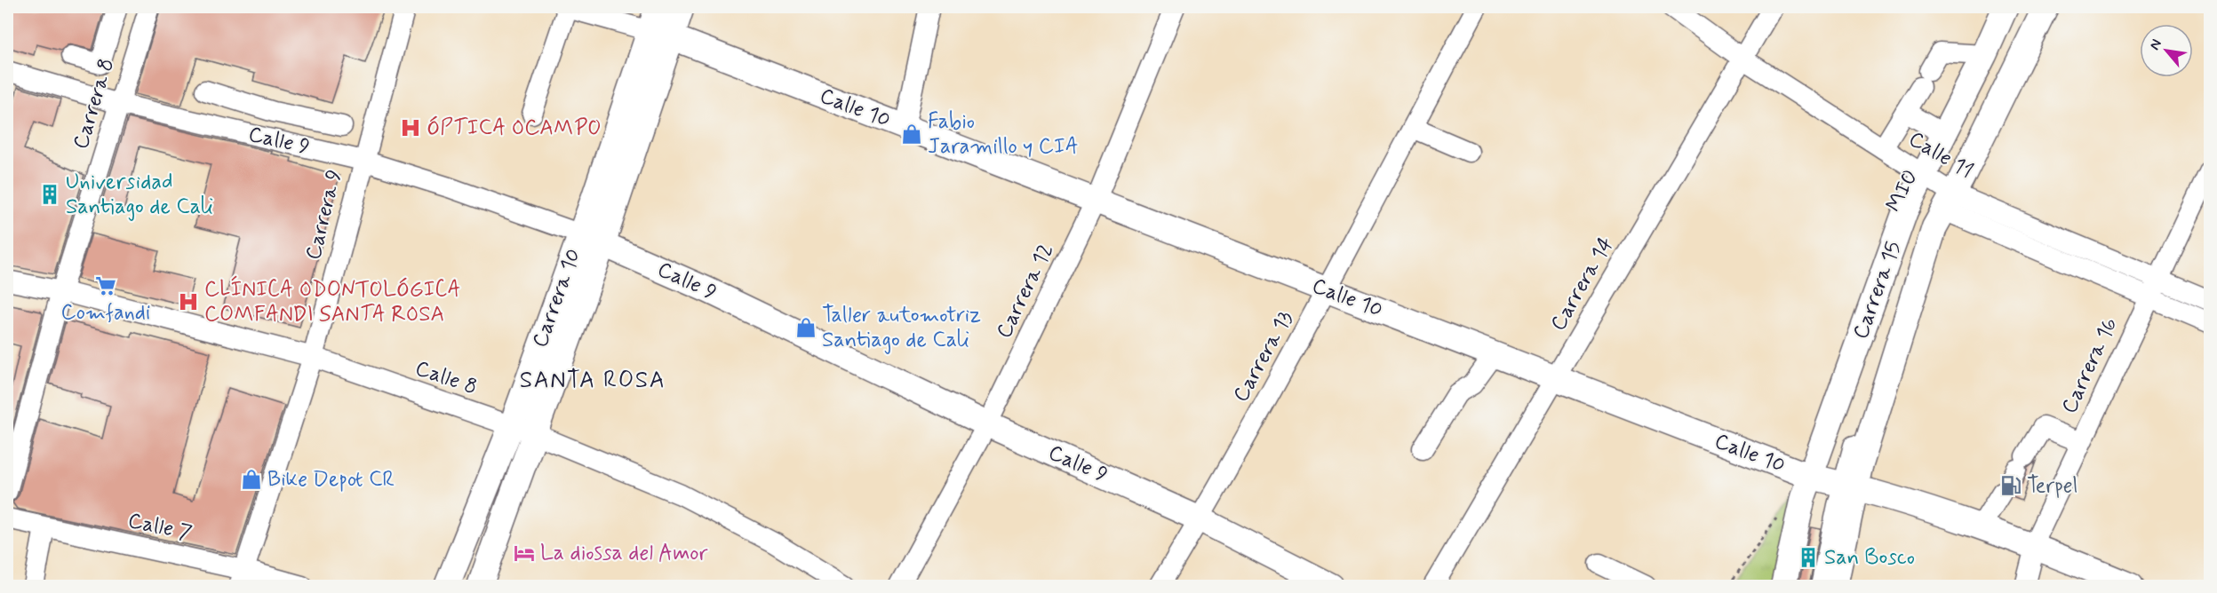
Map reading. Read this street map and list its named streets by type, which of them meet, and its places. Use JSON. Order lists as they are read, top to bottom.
{
  "streets": {
    "main road": [
      "Calle 10",
      "Calle 9",
      "Carrera 15",
      "Carrera 10"
    ],
    "street": [
      "Carrera 8",
      "Calle 11",
      "MIO",
      "Carrera 9",
      "Carrera 14",
      "Carrera 12",
      "Carrera 13",
      "Carrera 16",
      "Calle 8",
      "Calle 7"
    ]
  },
  "crossings": [
    ["Carrera 8", "Calle 9"],
    ["Carrera 8", "Calle 8"],
    ["Calle 10", "Carrera 14"],
    ["Calle 10", "Carrera 15"],
    ["Calle 10", "Carrera 12"],
    ["Calle 10", "Carrera 10"],
    ["Calle 10", "Carrera 13"],
    ["Calle 10", "Carrera 16"],
    ["Calle 9", "Carrera 9"],
    ["Calle 9", "Carrera 12"],
    ["Calle 9", "Carrera 10"],
    ["Calle 9", "Carrera 13"],
    ["Calle 11", "MIO"],
    ["Calle 11", "Carrera 14"],
    ["Calle 11", "Carrera 15"],
    ["Calle 11", "Carrera 16"],
    ["MIO", "Carrera 15"],
    ["Carrera 9", "Calle 8"],
    ["Carrera 9", "Calle 7"],
    ["Carrera 10", "Calle 8"]
  ],
  "districts": ["SANTA ROSA"],
  "places": {
    "hospital": ["ÓPTICA OCAMPO", "CLÍNICA ODONTOLÓGICA COMFANDI SANTA ROSA"],
    "shop": ["Fabio Jaramillo y CIA", "Taller automotriz Santiago de Cali", "Bike Depot CR"],
    "building": ["Universidad Santiago de Cali", "San Bosco"],
    "supermarket": ["Comfandi"],
    "fuel station": ["Terpel"],
    "hotel": ["La diossa del Amor"]
  },
  "north": "top left"
}
